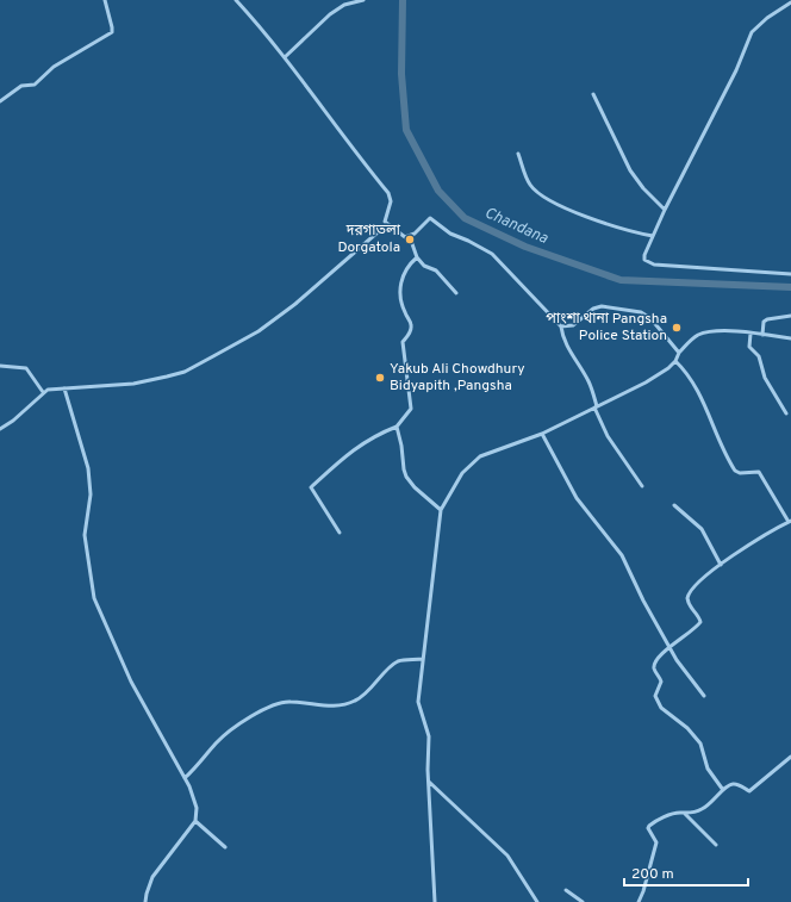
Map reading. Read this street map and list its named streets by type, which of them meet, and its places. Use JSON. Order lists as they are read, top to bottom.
{
  "water": ["Chandana"],
  "places": ["দরগাতলা Dorgatola", "পাংশা থানা Pangsha Police Station", "Yakub Ali Chowdhury Bidyapith ,Pangsha"],
  "scale_bar": "200 m"
}
